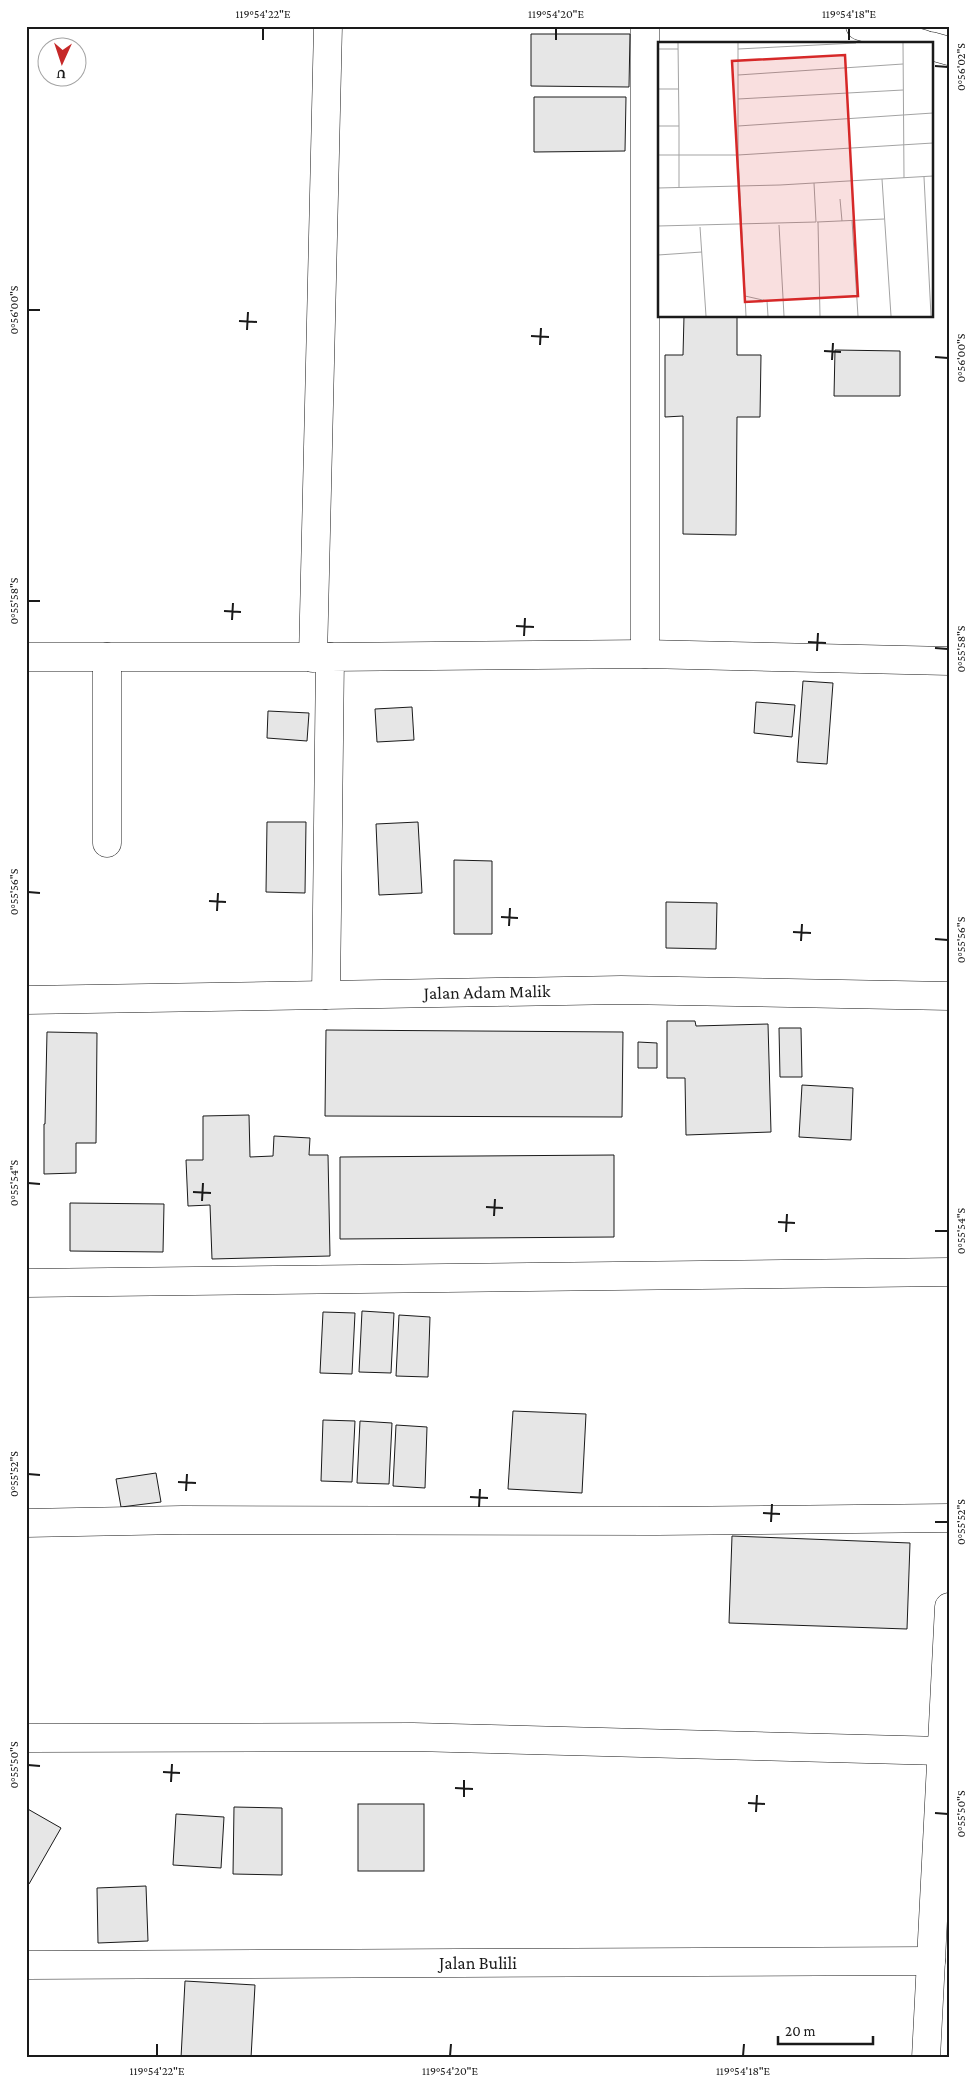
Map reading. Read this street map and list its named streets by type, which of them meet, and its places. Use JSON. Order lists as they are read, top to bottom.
{
  "streets": {
    "street": ["Jalan Adam Malik", "Jalan Bulili"]
  },
  "scale_bar": "20 m",
  "north": "bottom",
  "coordinates": [
    "119°54'22\"E",
    "119°54'20\"E",
    "119°54'18\"E",
    "0°56'02\"S",
    "0°56'00\"S",
    "0°55'58\"S",
    "0°55'56\"S",
    "0°55'54\"S",
    "0°55'52\"S",
    "0°55'50\"S"
  ]
}
